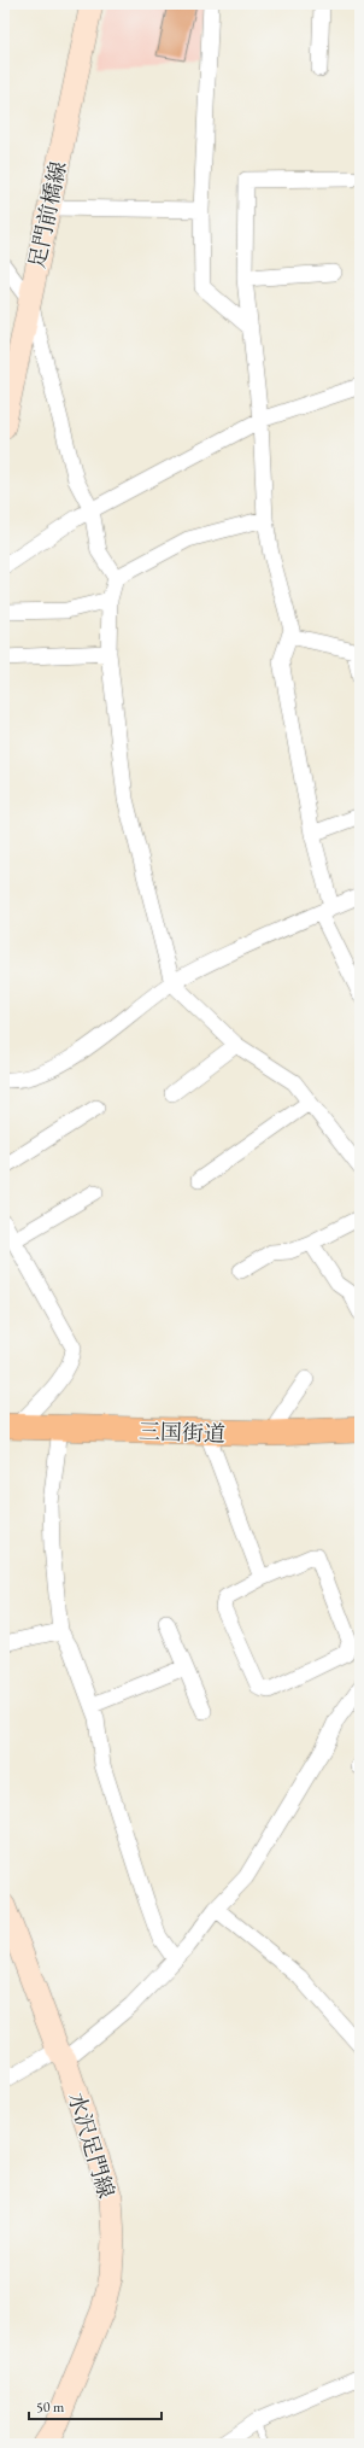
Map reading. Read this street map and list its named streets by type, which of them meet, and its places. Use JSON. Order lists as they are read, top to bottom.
{
  "streets": {
    "main road": ["足門前橋線", "三国街道", "水沢足門線"]
  },
  "scale_bar": "50 m"
}
